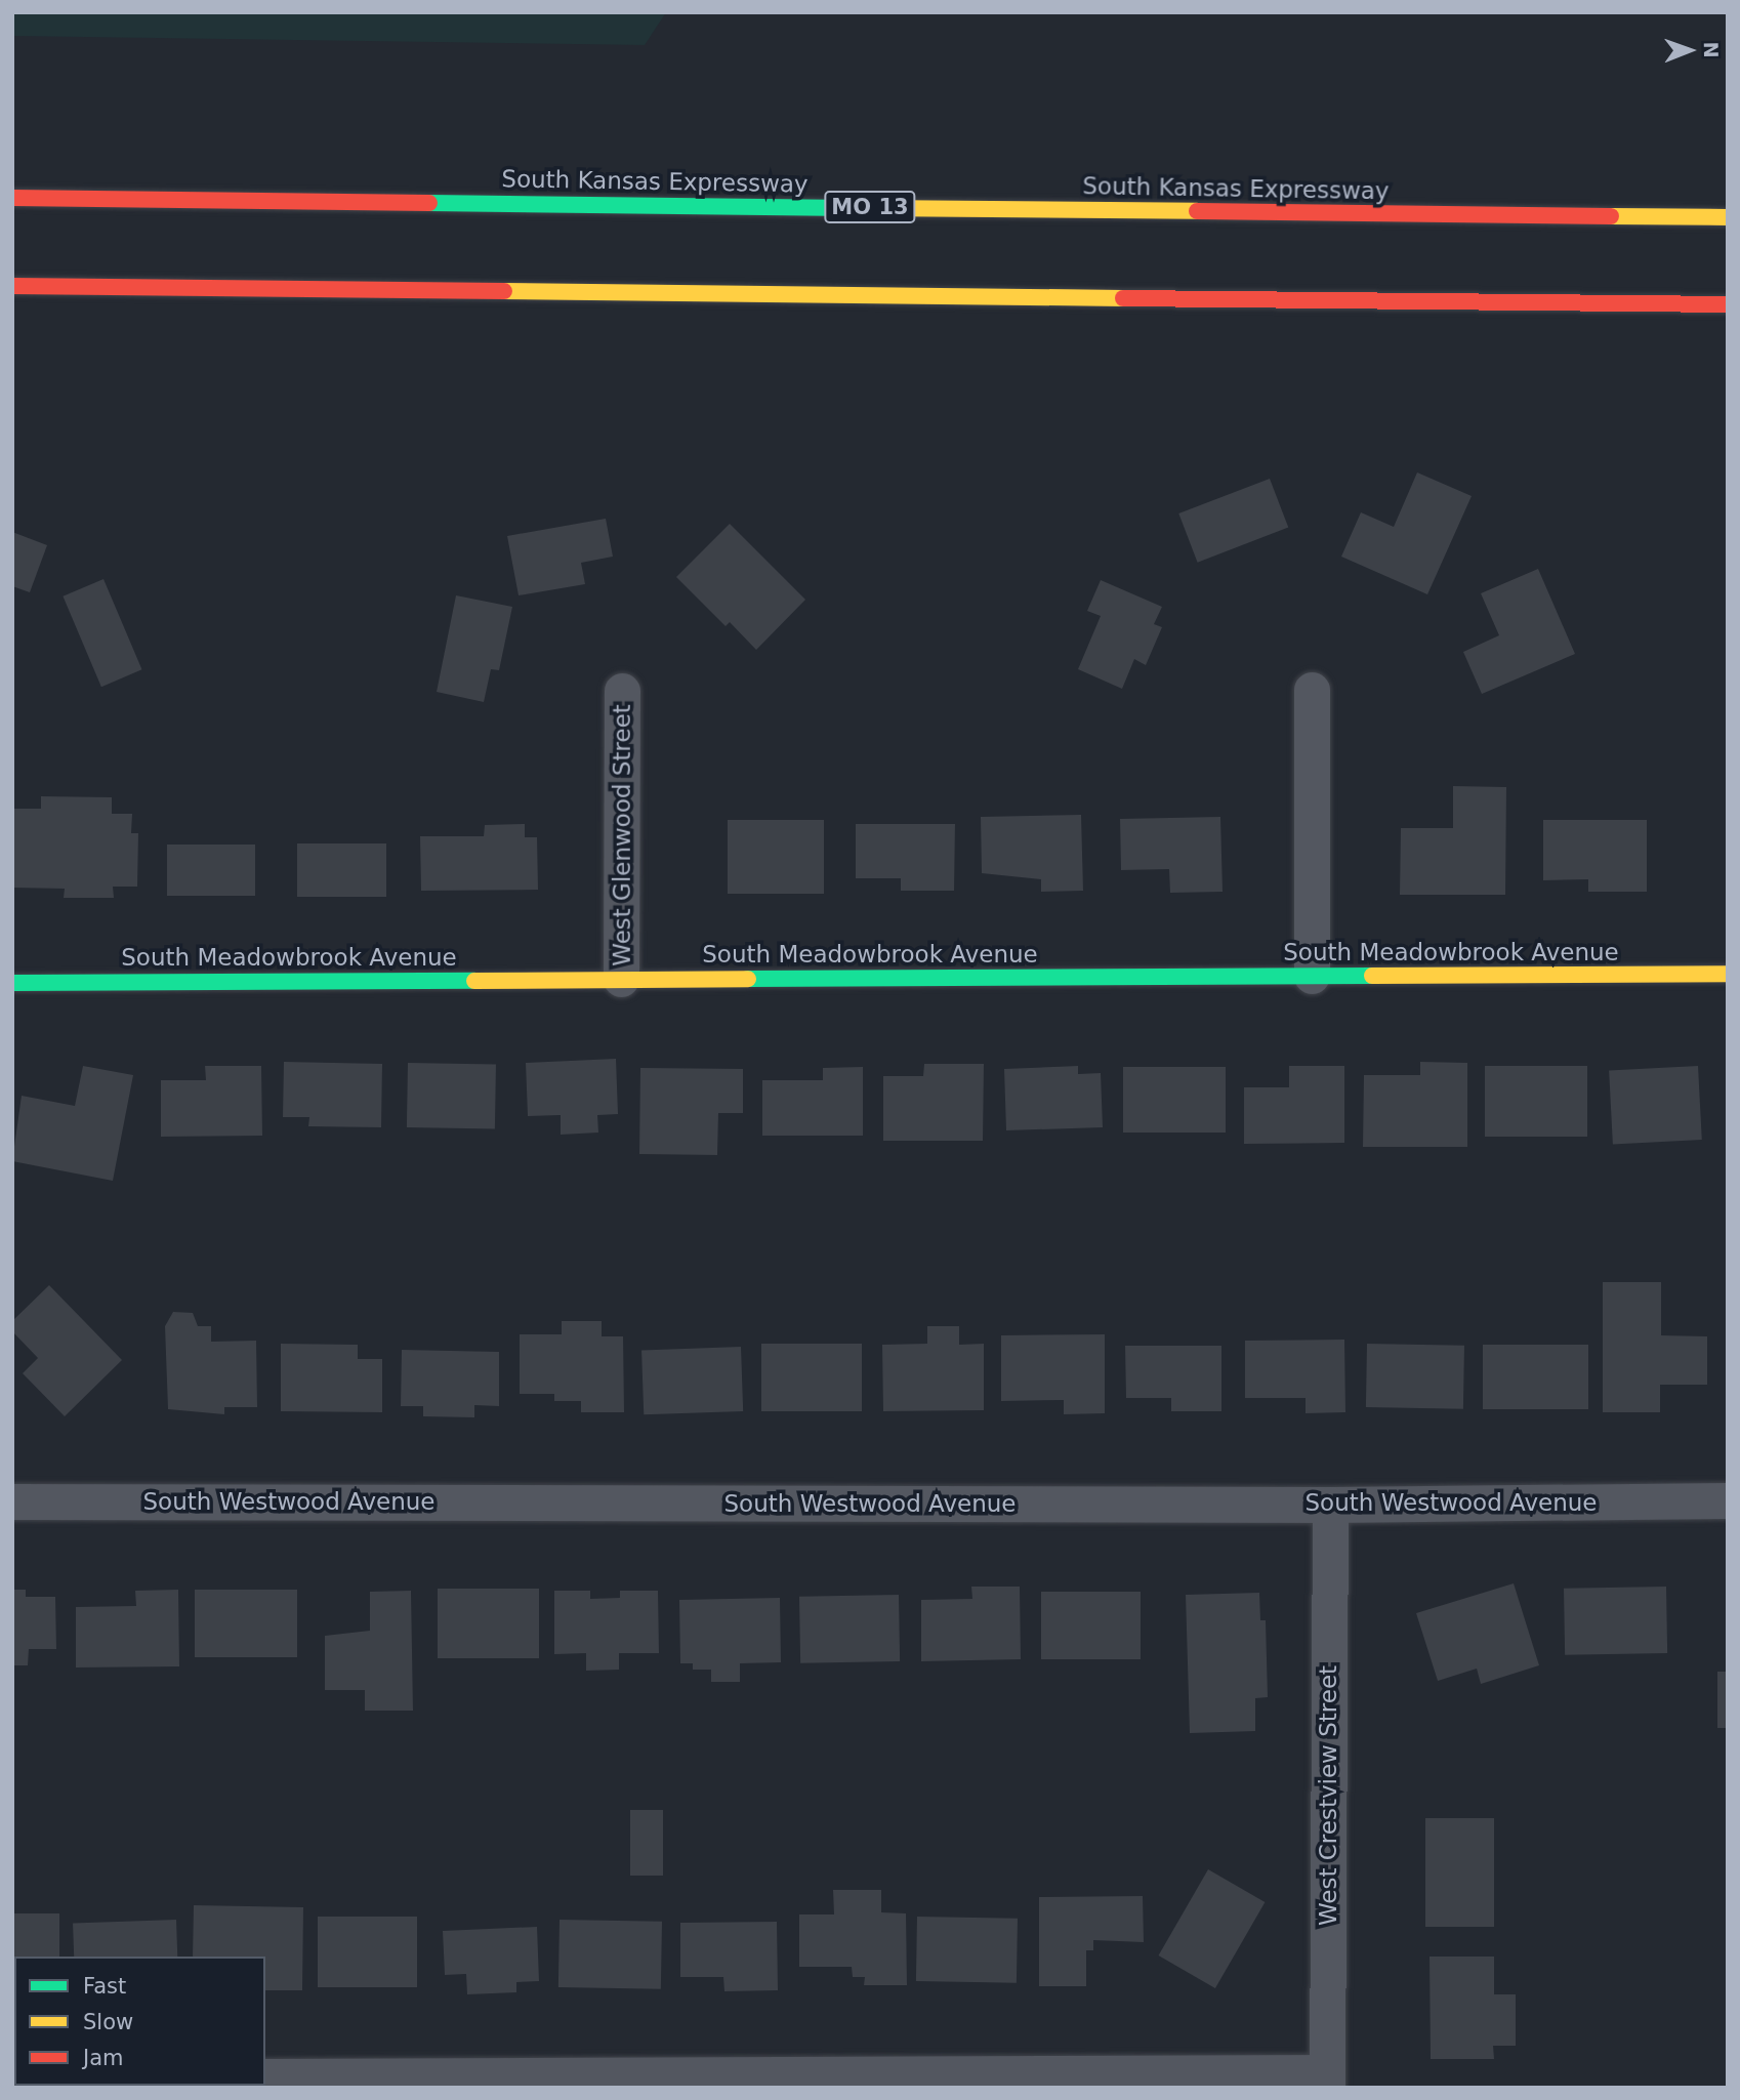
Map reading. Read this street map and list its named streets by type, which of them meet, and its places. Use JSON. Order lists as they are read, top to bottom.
{
  "streets": {
    "main road": ["South Kansas Expressway", "MO 13", "South Meadowbrook Avenue"],
    "street": ["West Glenwood Street", "South Westwood Avenue", "West Crestview Street"]
  },
  "crossings": [
    ["West Glenwood Street", "South Meadowbrook Avenue"],
    ["South Westwood Avenue", "West Crestview Street"]
  ],
  "legend": ["Fast", "Slow", "Jam"],
  "north": "right"
}
